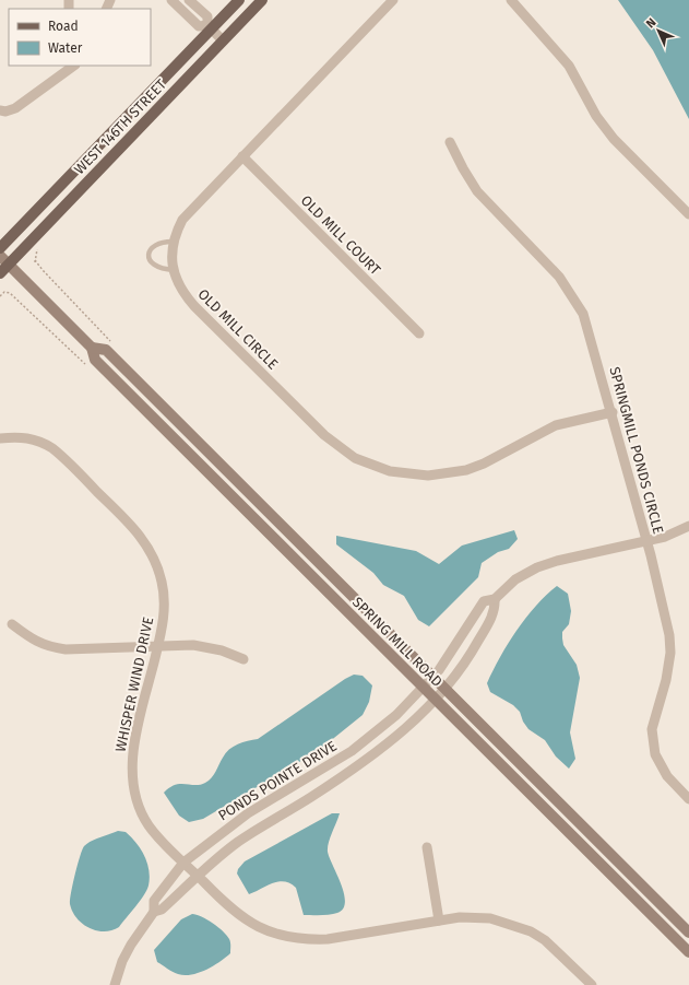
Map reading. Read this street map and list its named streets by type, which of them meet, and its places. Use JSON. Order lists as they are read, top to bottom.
{
  "streets": {
    "main road": ["WEST 146TH STREET"],
    "street": [
      "OLD MILL COURT",
      "OLD MILL CIRCLE",
      "SPRINGMILL PONDS CIRCLE",
      "SPRING MILL ROAD",
      "WHISPER WIND DRIVE",
      "PONDS POINTE DRIVE"
    ]
  },
  "crossings": [
    ["WEST 146TH STREET", "SPRING MILL ROAD"],
    ["OLD MILL COURT", "OLD MILL CIRCLE"],
    ["OLD MILL CIRCLE", "SPRINGMILL PONDS CIRCLE"],
    ["SPRINGMILL PONDS CIRCLE", "PONDS POINTE DRIVE"],
    ["SPRING MILL ROAD", "PONDS POINTE DRIVE"],
    ["WHISPER WIND DRIVE", "PONDS POINTE DRIVE"]
  ],
  "legend": ["Road", "Water"],
  "north": "top left"
}
